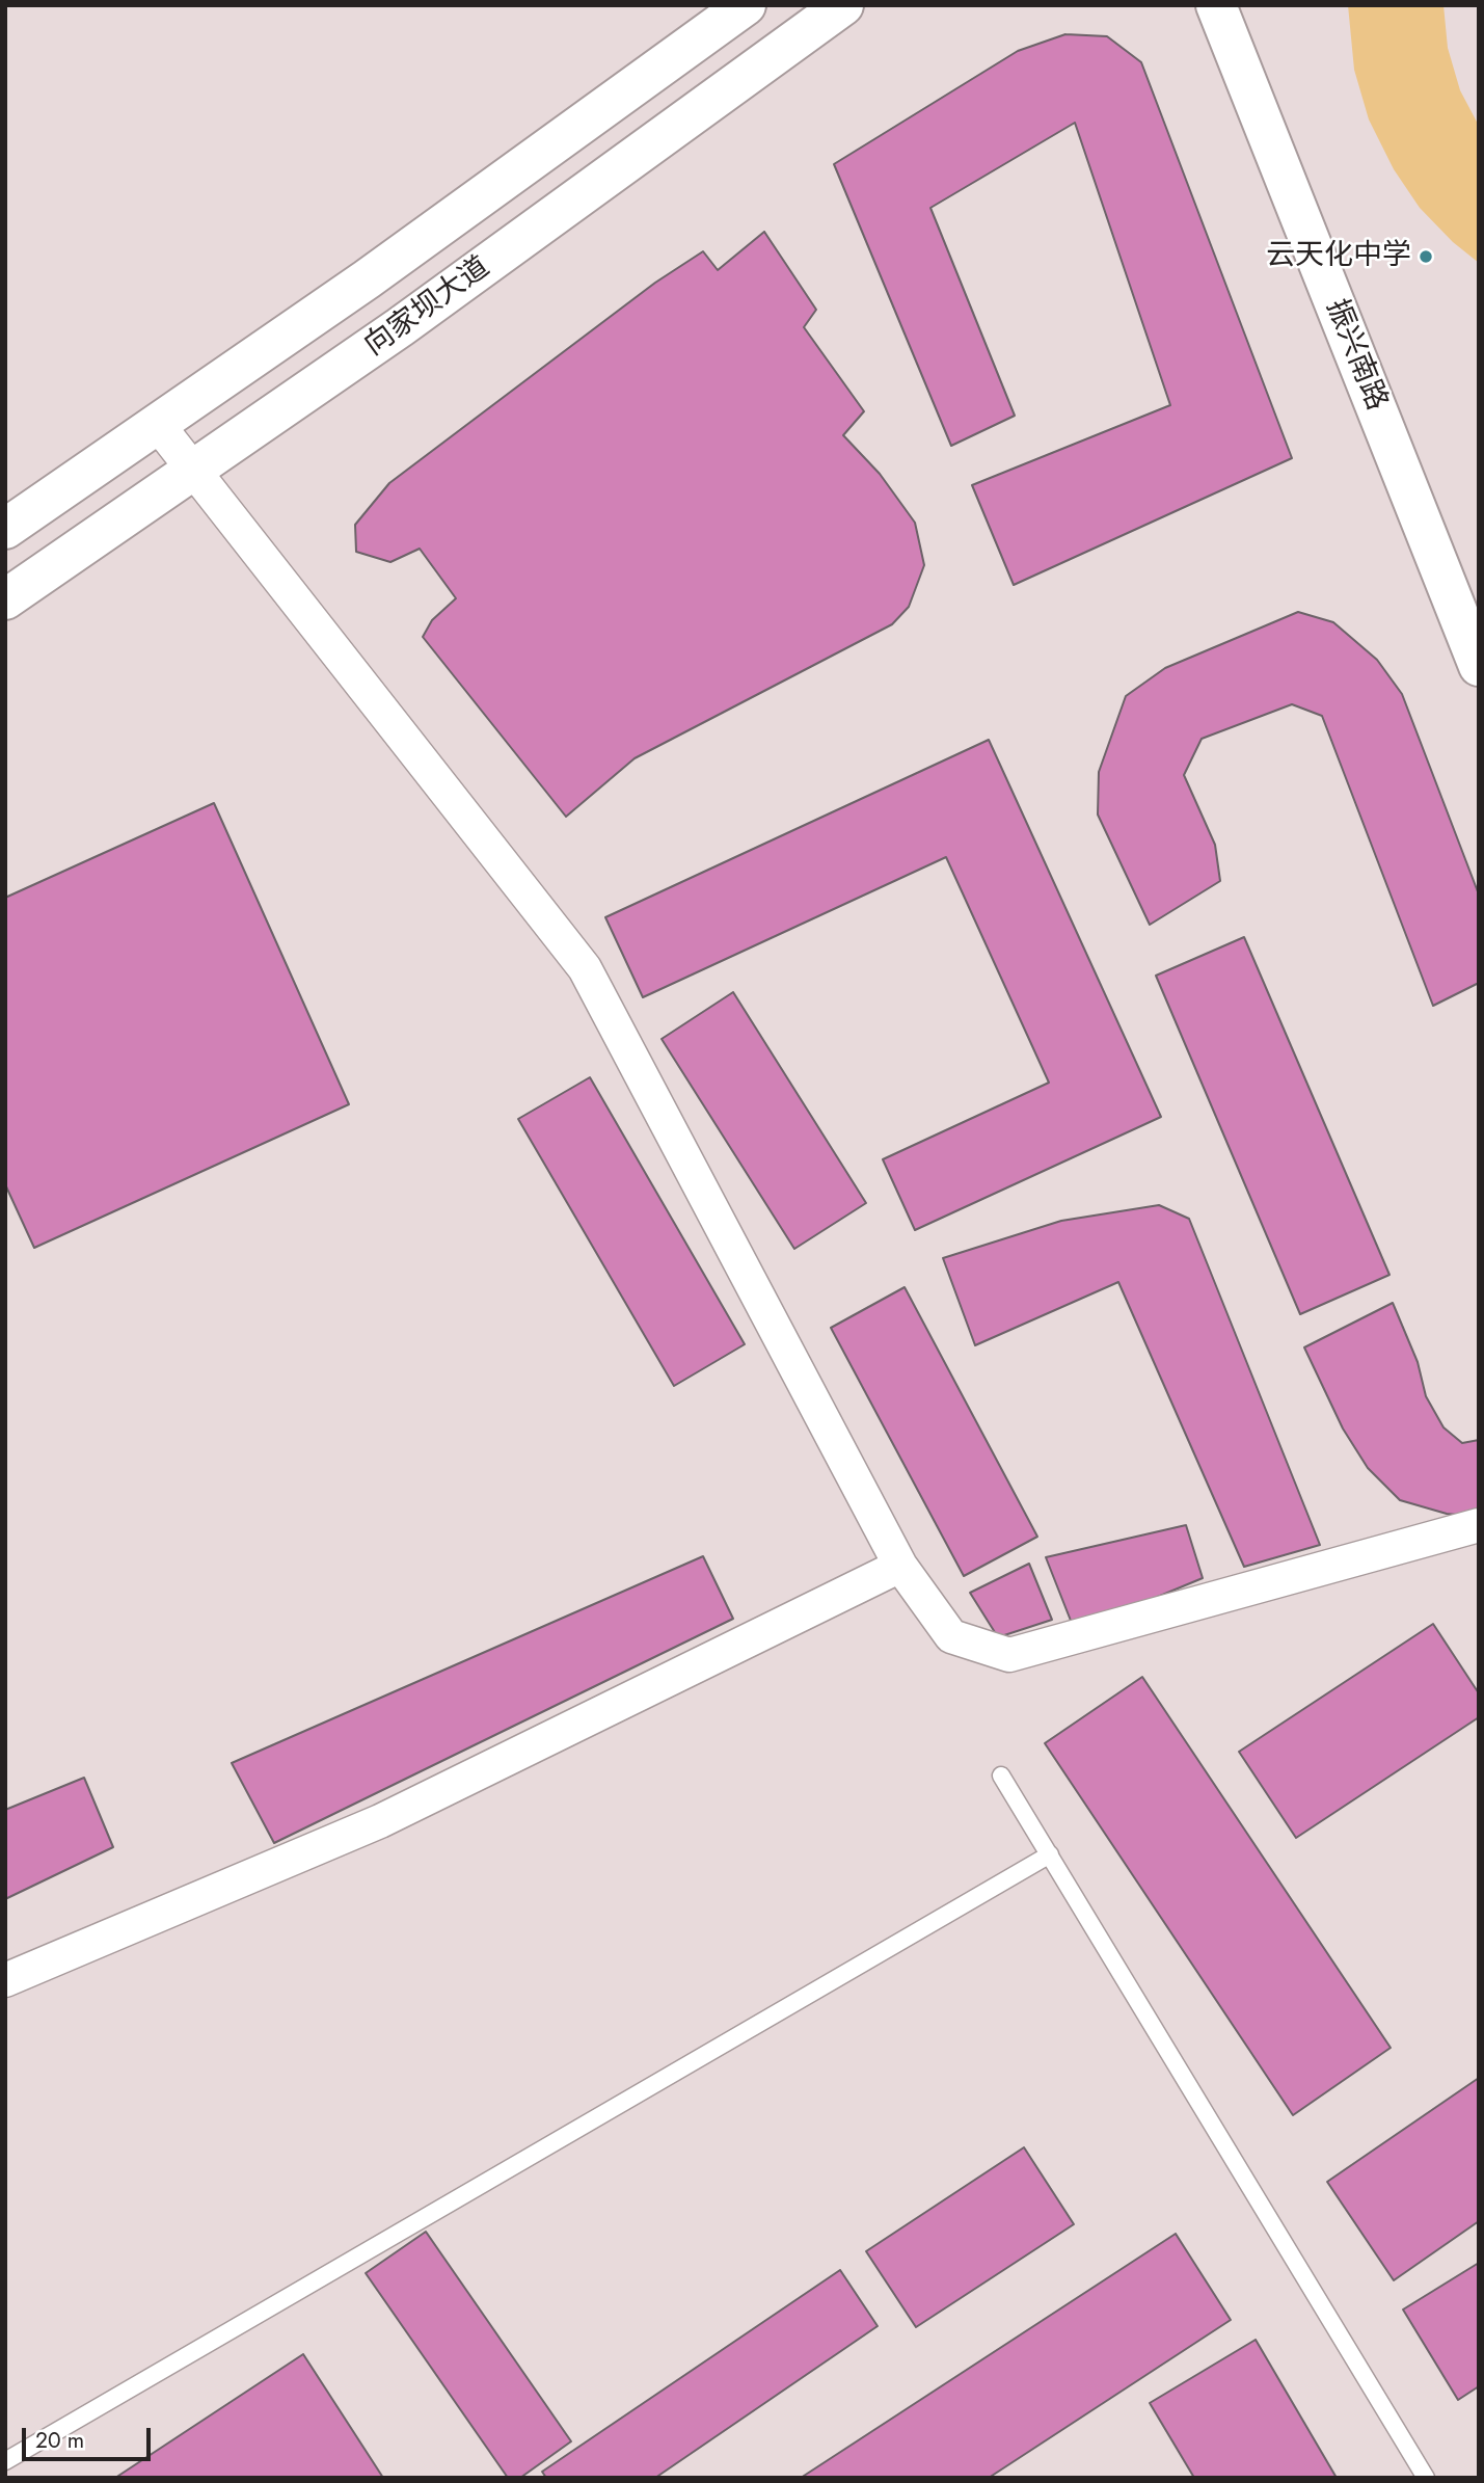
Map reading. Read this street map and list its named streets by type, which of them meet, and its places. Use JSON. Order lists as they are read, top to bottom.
{
  "streets": {
    "main road": ["向家坝大道", "振兴南路"]
  },
  "places": ["云天化中学"],
  "scale_bar": "20 m"
}
